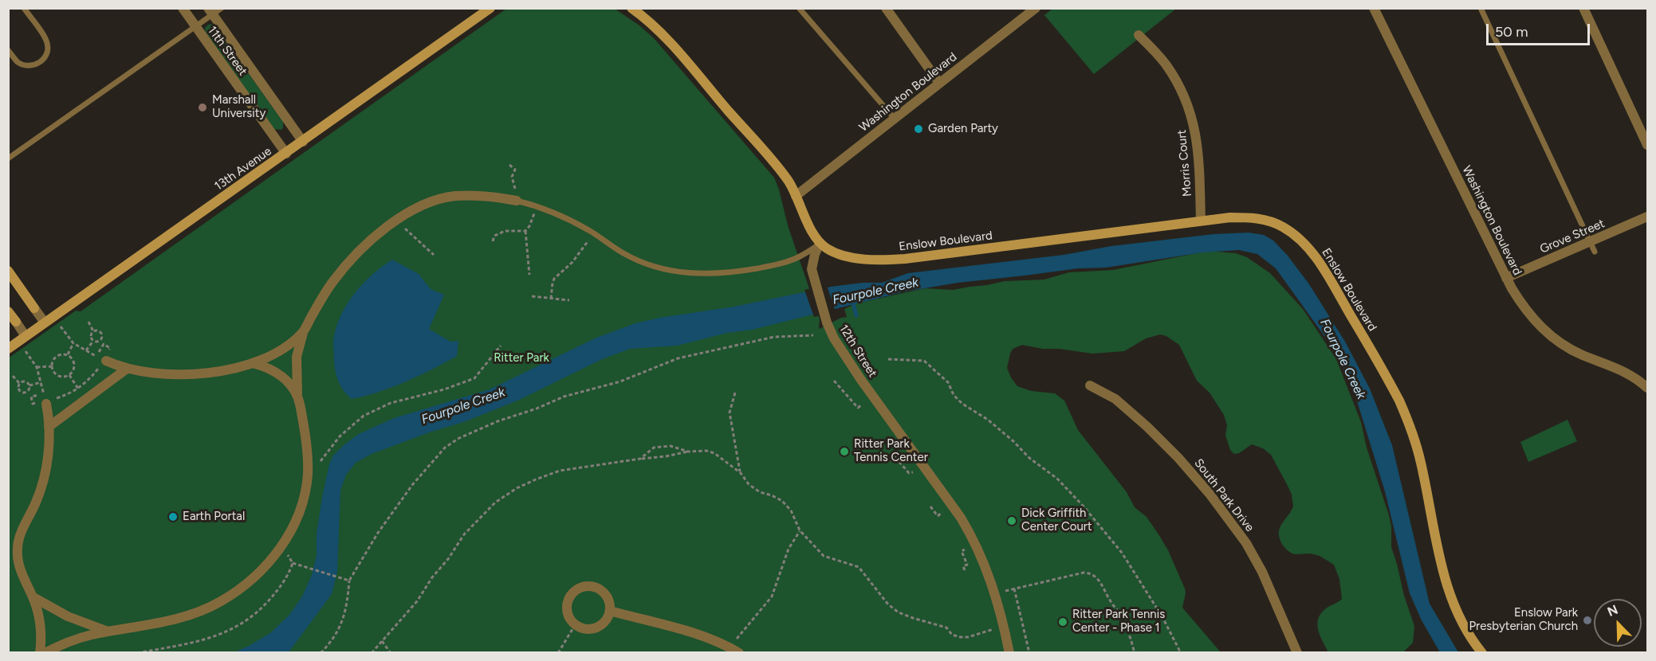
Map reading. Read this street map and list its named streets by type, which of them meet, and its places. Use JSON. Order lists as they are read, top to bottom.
{
  "streets": {
    "street": [
      "11th Street",
      "Washington Boulevard",
      "Morris Court",
      "13th Avenue",
      "Grove Street",
      "Enslow Boulevard",
      "12th Street",
      "South Park Drive"
    ]
  },
  "crossings": [
    ["11th Street", "13th Avenue"],
    ["Washington Boulevard", "Grove Street"],
    ["Morris Court", "Enslow Boulevard"],
    ["Enslow Boulevard", "12th Street"]
  ],
  "water": ["Fourpole Creek"],
  "parks": ["Ritter Park"],
  "places": [
    "Marshall University",
    "Garden Party",
    "Ritter Park Tennis Center",
    "Earth Portal",
    "Dick Griffith Center Court",
    "Enslow Park Presbyterian Church",
    "Ritter Park Tennis Center - Phase 1"
  ],
  "scale_bar": "50 m",
  "north": "top left"
}
